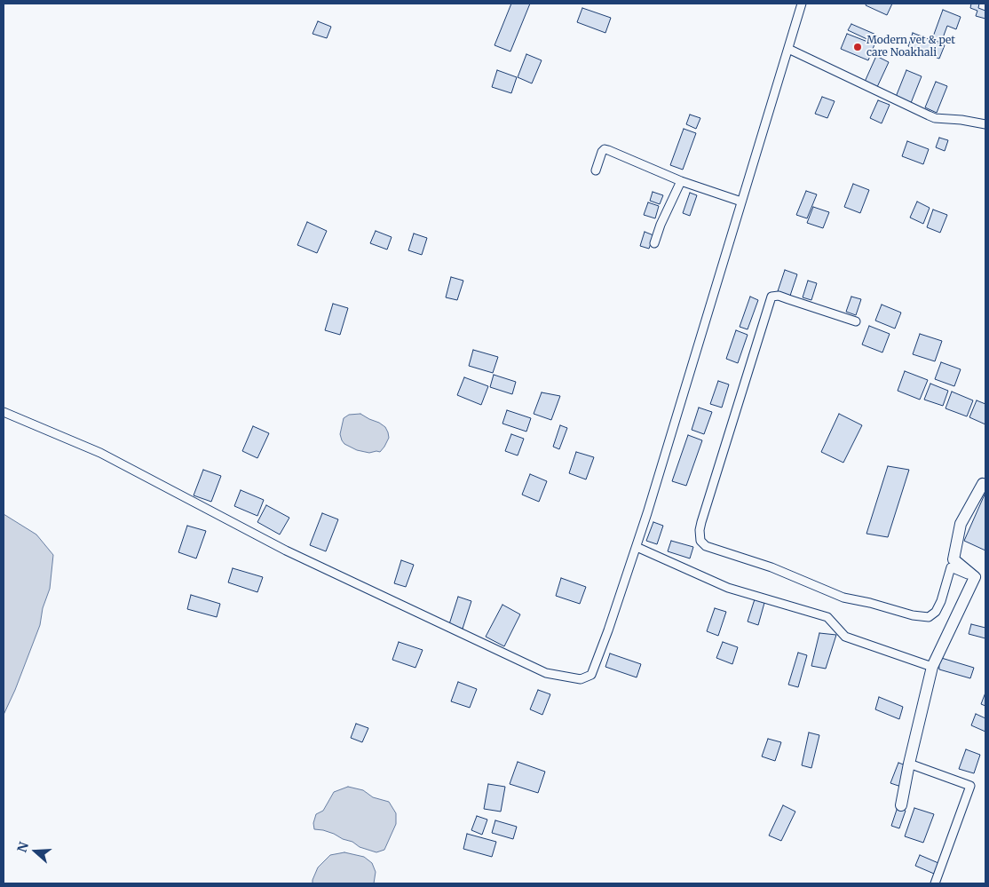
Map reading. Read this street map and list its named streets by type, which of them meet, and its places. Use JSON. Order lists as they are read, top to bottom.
{
  "places": ["Modern vet & pet care Noakhali"],
  "north": "left"
}
